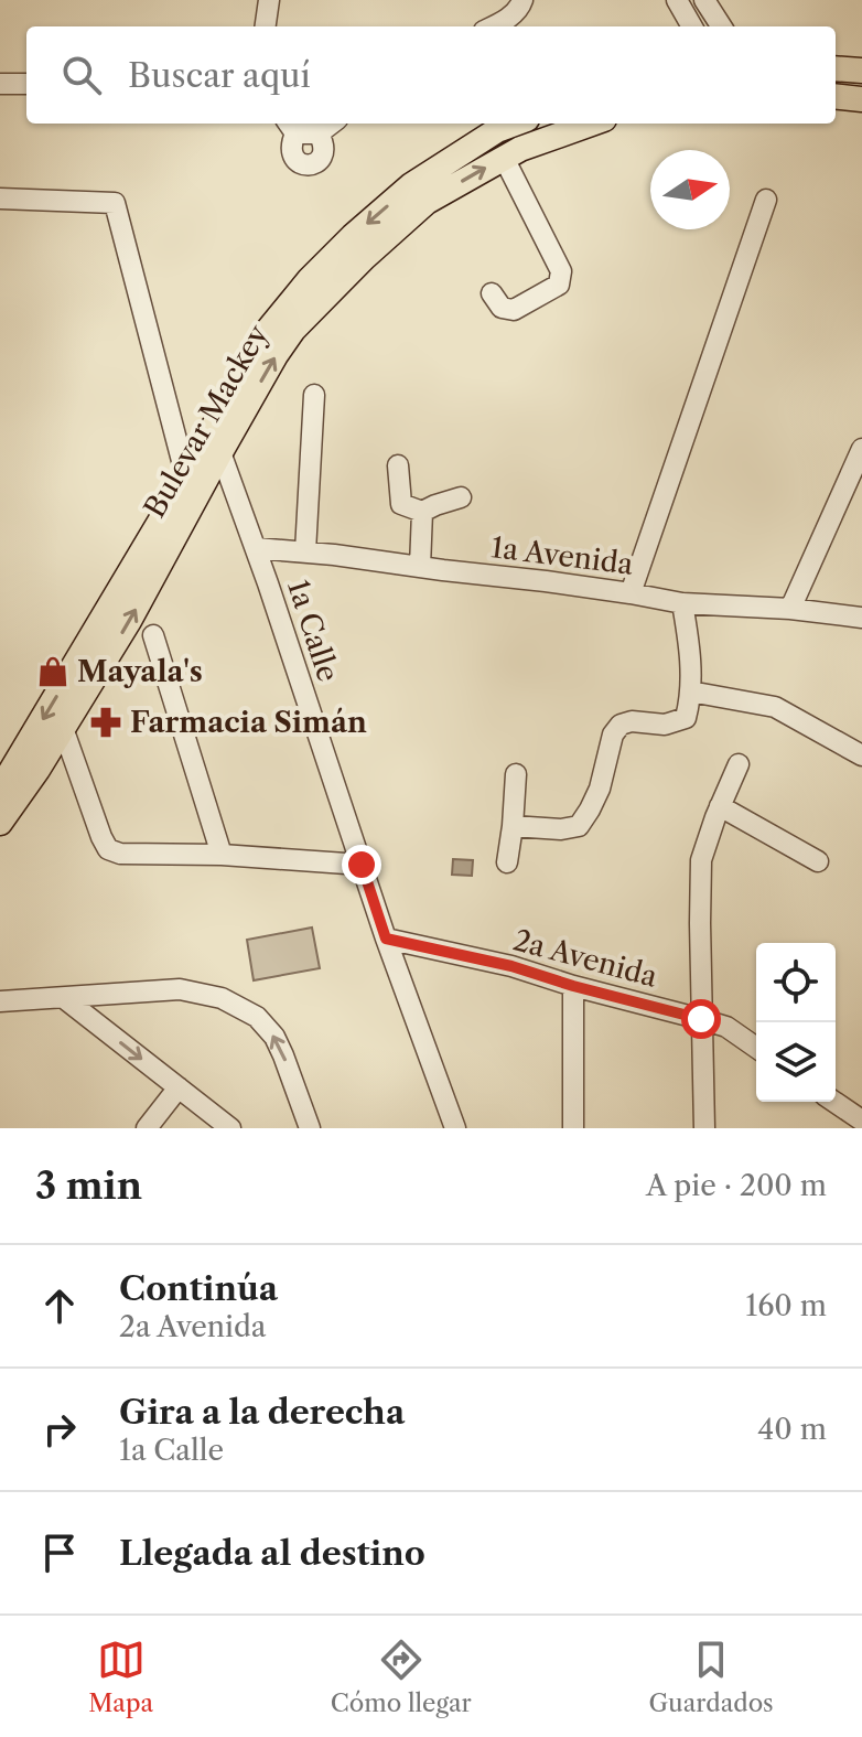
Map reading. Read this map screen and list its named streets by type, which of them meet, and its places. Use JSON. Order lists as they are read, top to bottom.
{
  "streets": {
    "main road": ["Bulevar Mackey"],
    "street": ["1a Avenida", "1a Calle", "2a Avenida"]
  },
  "crossings": [
    ["Bulevar Mackey", "1a Calle"],
    ["1a Avenida", "1a Calle"],
    ["1a Calle", "2a Avenida"]
  ],
  "places": {
    "shop": ["Mayala's"],
    "pharmacy": ["Farmacia Simán"]
  },
  "north": "right",
  "page": {
    "search": "Buscar aquí",
    "heading": ["3 min", "A pie · 200 m"],
    "list": [
      ["Continúa", "2a Avenida", "160 m"],
      ["Gira a la derecha", "1a Calle", "40 m"],
      "Llegada al destino"
    ],
    "nav": ["Mapa", "Cómo llegar", "Guardados"]
  }
}
